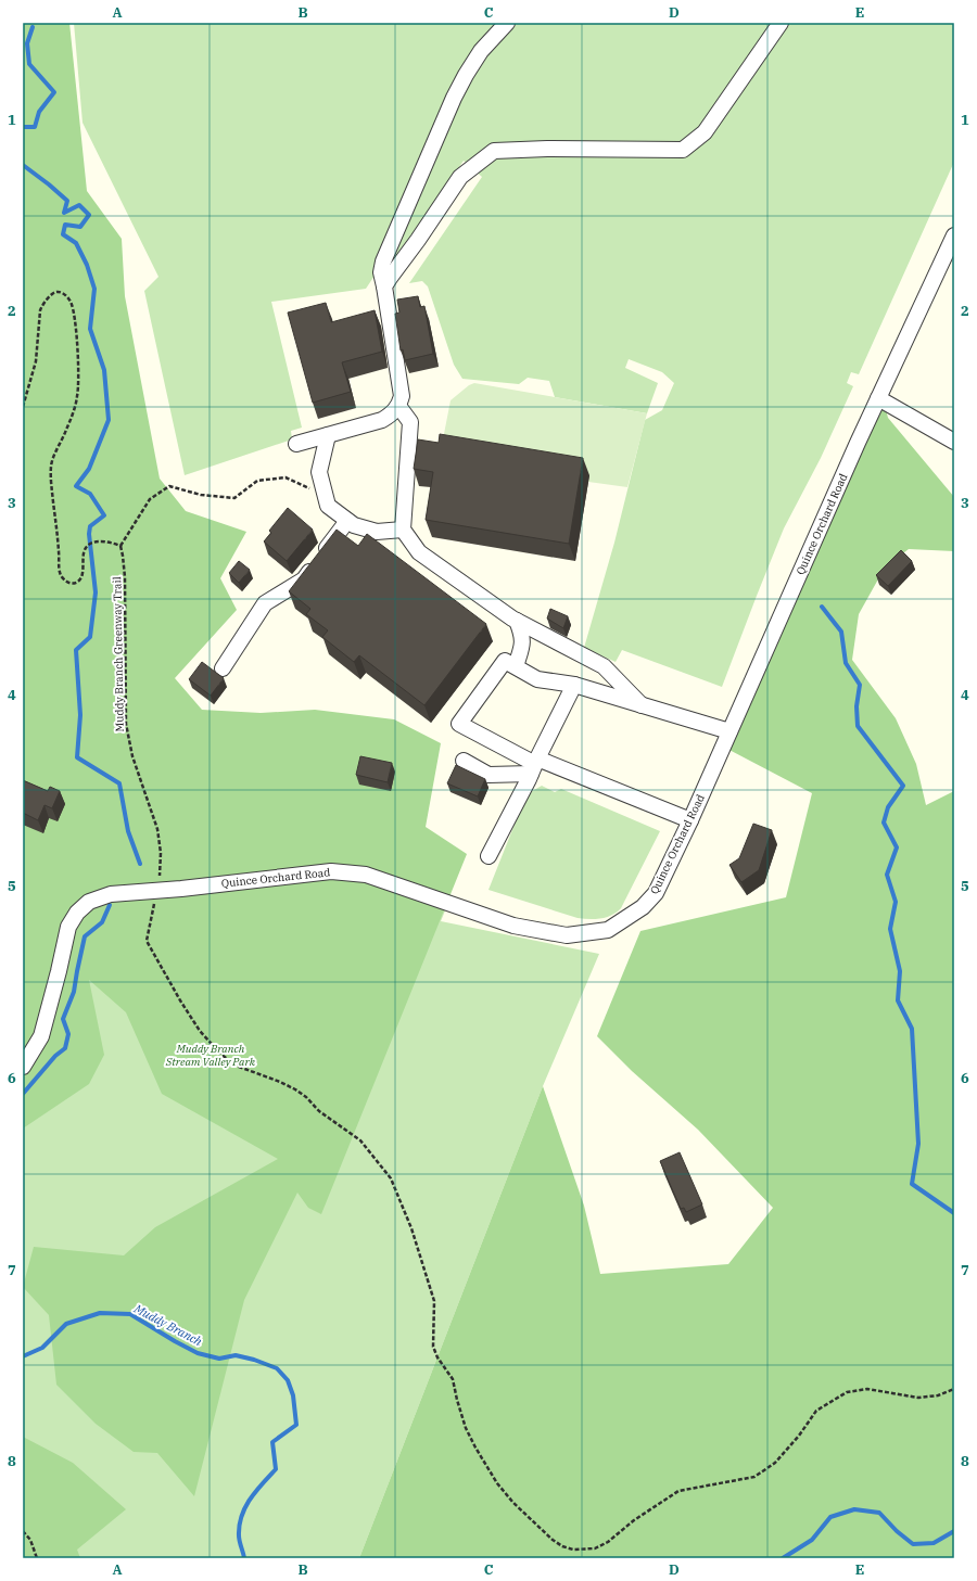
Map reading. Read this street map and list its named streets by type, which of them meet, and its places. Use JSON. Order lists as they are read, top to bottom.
{
  "streets": {
    "street": ["Quince Orchard Road"],
    "path": ["Muddy Branch Greenway Trail"]
  },
  "crossings": [
    ["Quince Orchard Road", "Muddy Branch Greenway Trail"]
  ],
  "water": ["Muddy Branch"],
  "parks": ["Muddy Branch Stream Valley Park"],
  "grid": {
    "columns": [
      "A",
      "B",
      "C",
      "D",
      "E"
    ],
    "rows": [
      "1",
      "2",
      "3",
      "4",
      "5",
      "6",
      "7",
      "8"
    ]
  }
}
